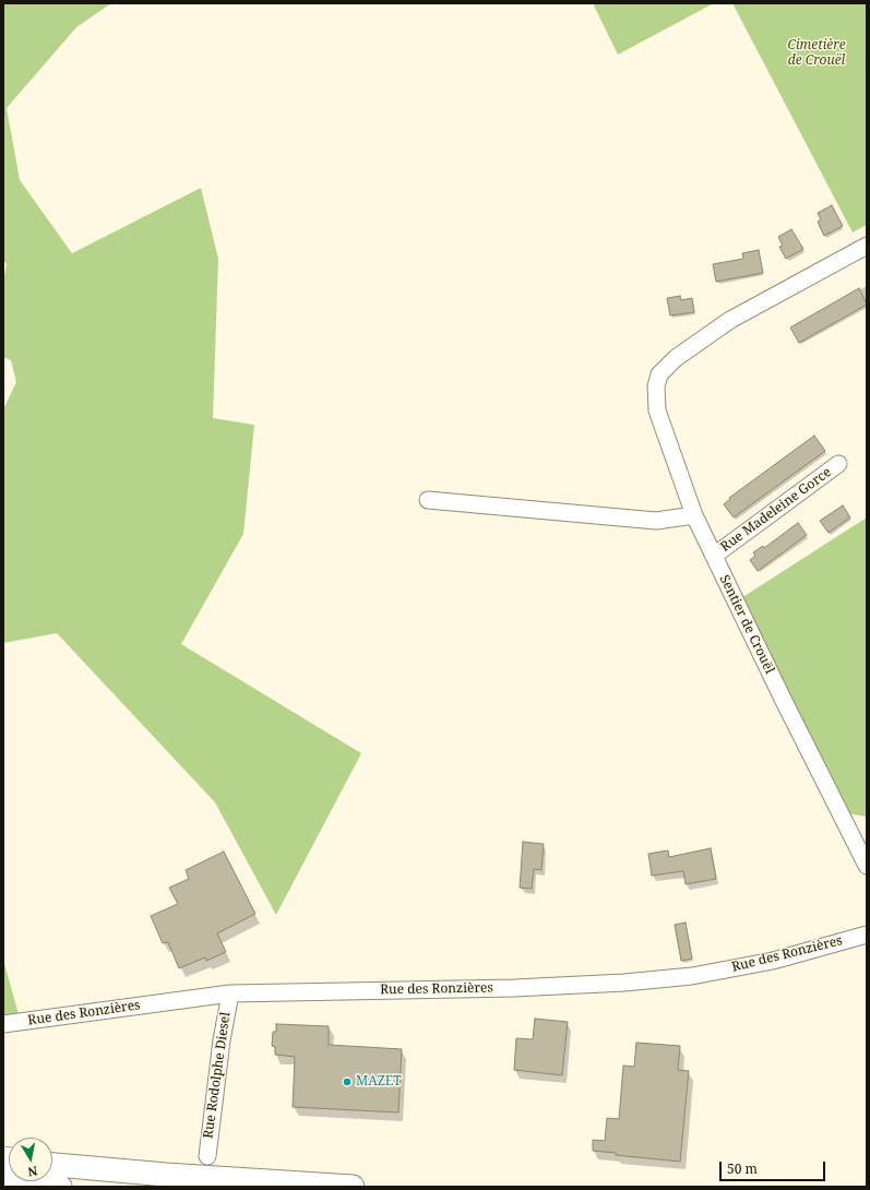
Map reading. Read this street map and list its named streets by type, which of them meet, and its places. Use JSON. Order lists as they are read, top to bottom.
{
  "streets": {
    "street": [
      "Rue Madeleine Gorce",
      "Sentier de Crouël",
      "Rue des Ronzières",
      "Rue Rodolphe Diesel"
    ]
  },
  "crossings": [
    ["Rue Madeleine Gorce", "Sentier de Crouël"],
    ["Rue des Ronzières", "Rue Rodolphe Diesel"]
  ],
  "parks": ["Cimetière de Crouël"],
  "places": ["MAZET"],
  "scale_bar": "50 m",
  "north": "bottom"
}
